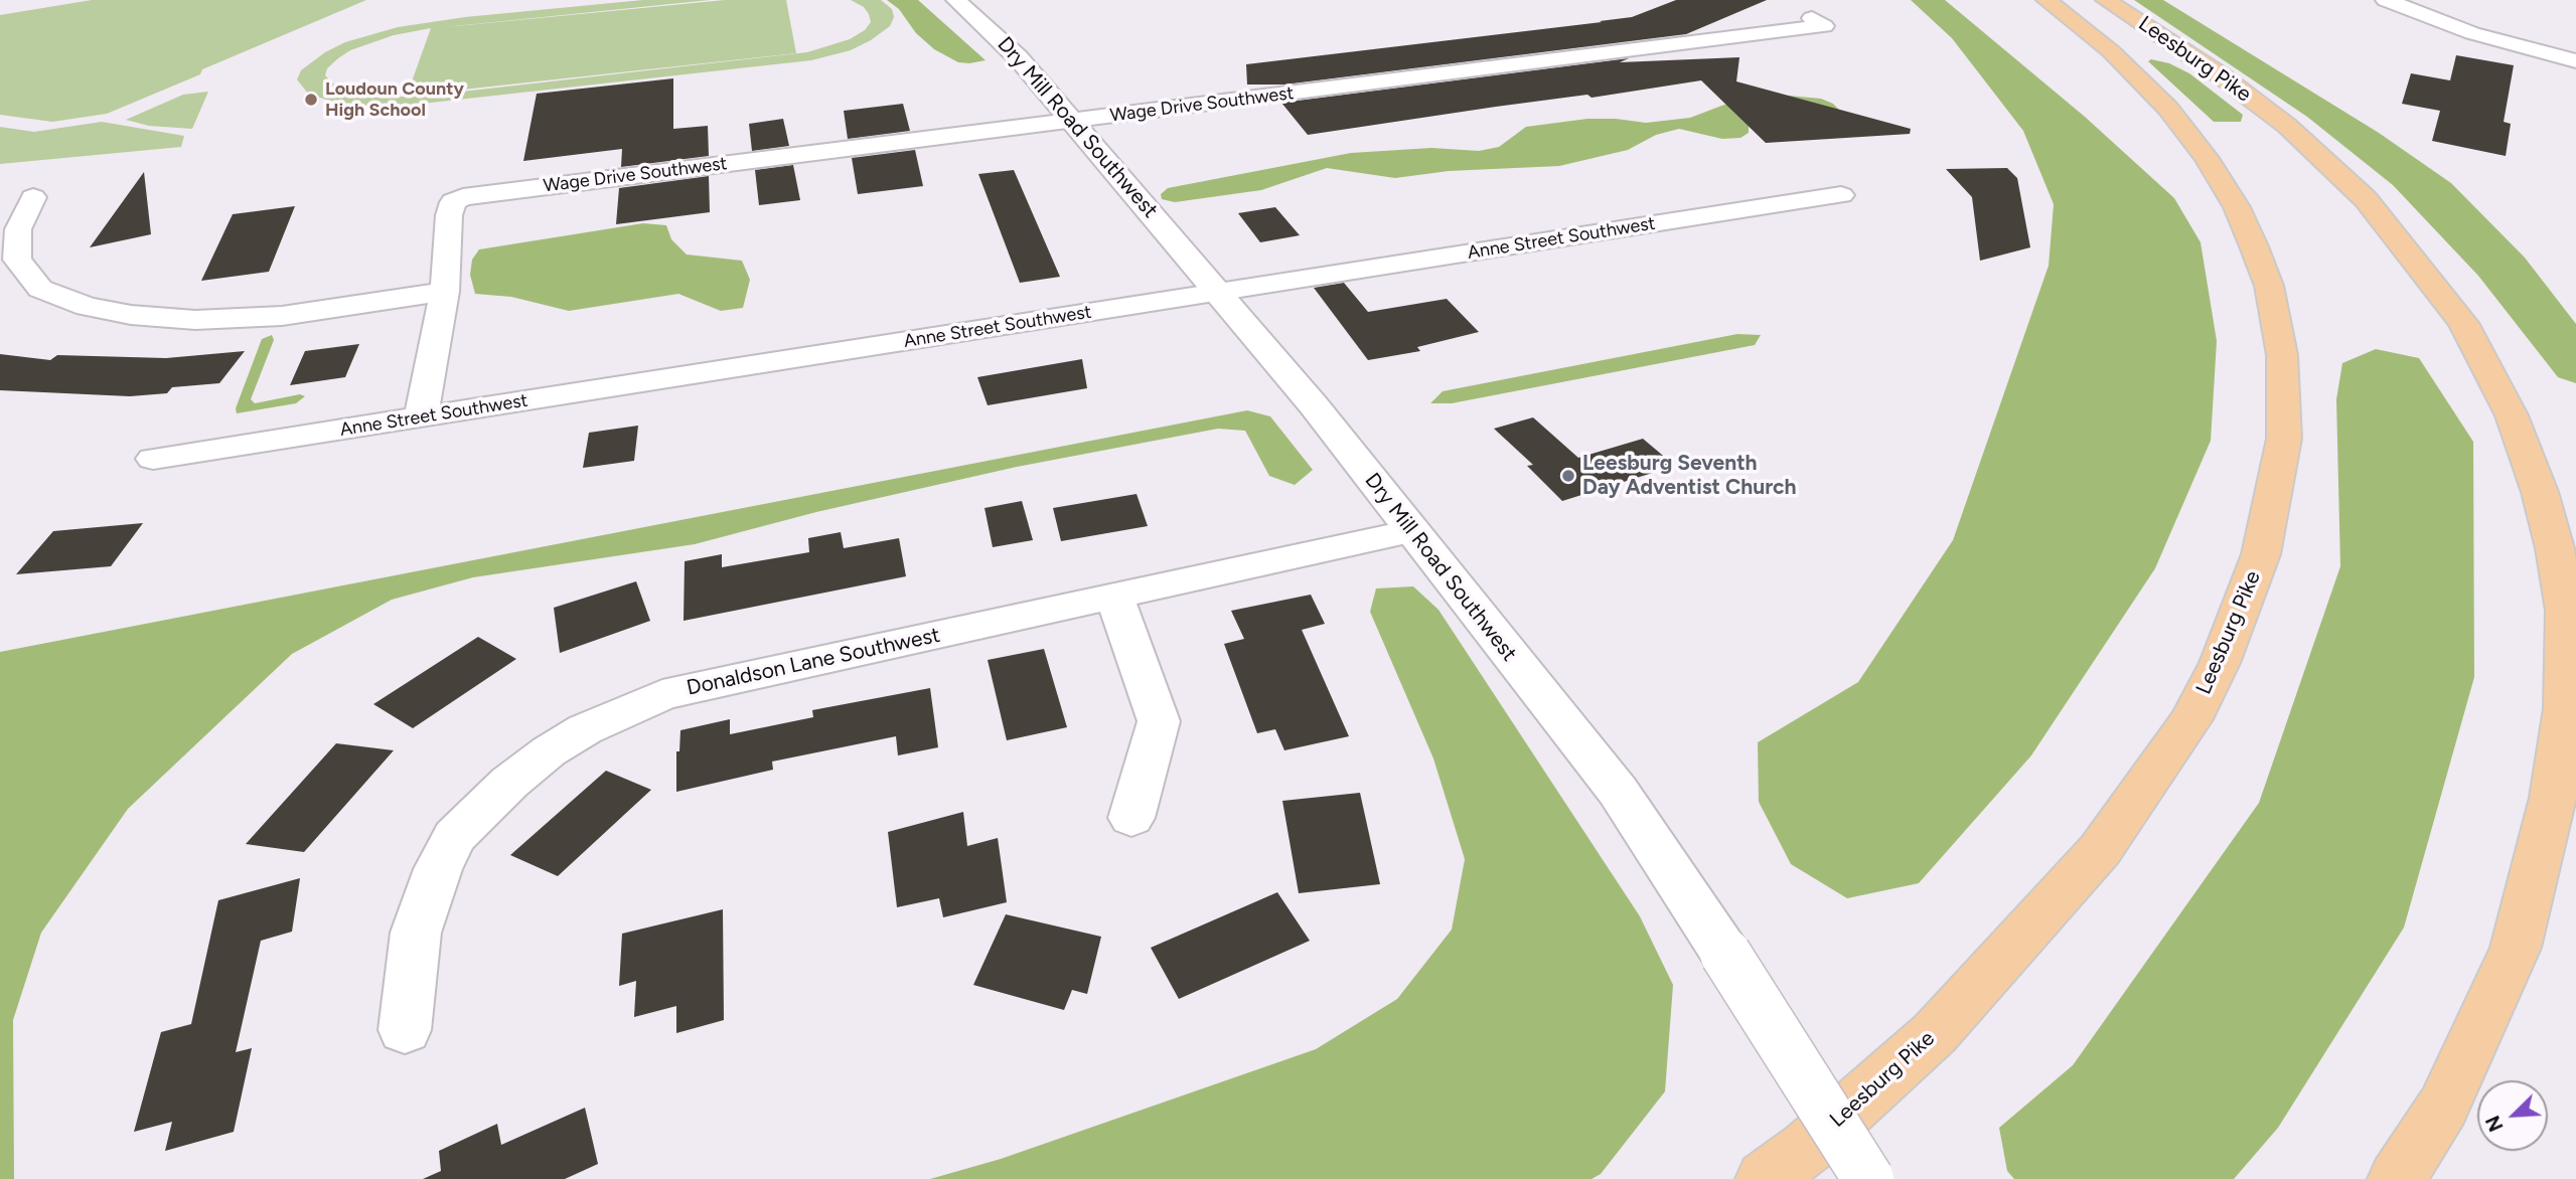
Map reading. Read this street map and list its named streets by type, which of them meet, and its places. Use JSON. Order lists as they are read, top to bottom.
{
  "streets": {
    "highway": ["Leesburg Pike"],
    "street": [
      "Wage Drive Southwest",
      "Dry Mill Road Southwest",
      "Anne Street Southwest",
      "Donaldson Lane Southwest"
    ]
  },
  "crossings": [
    ["Wage Drive Southwest", "Dry Mill Road Southwest"],
    ["Dry Mill Road Southwest", "Anne Street Southwest"],
    ["Dry Mill Road Southwest", "Donaldson Lane Southwest"]
  ],
  "places": ["Loudoun County High School", "Leesburg Seventh Day Adventist Church"],
  "north": "bottom left"
}
